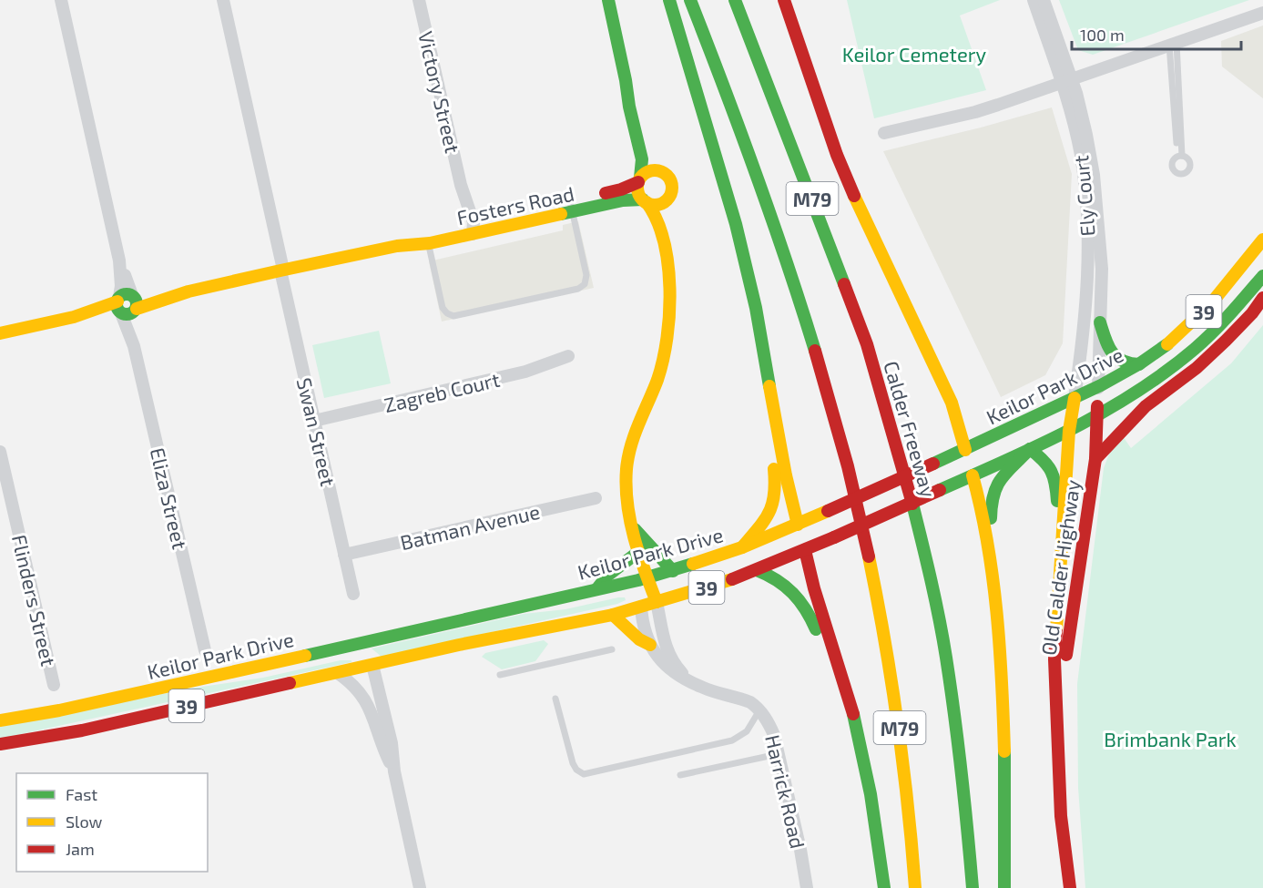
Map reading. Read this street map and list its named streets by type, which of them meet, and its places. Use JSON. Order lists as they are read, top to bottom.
{
  "streets": {
    "main road": [
      "M79",
      "Fosters Road",
      "39",
      "Keilor Park Drive",
      "Calder Freeway",
      "Old Calder Highway"
    ],
    "street": [
      "Victory Street",
      "Ely Court",
      "Zagreb Court",
      "Swan Street",
      "Eliza Street",
      "Batman Avenue",
      "Flinders Street",
      "Harrick Road"
    ]
  },
  "crossings": [
    ["Victory Street", "Fosters Road"],
    ["Ely Court", "Keilor Park Drive"],
    ["Ely Court", "Old Calder Highway"],
    ["Fosters Road", "Swan Street"],
    ["Fosters Road", "Eliza Street"],
    ["Keilor Park Drive", "Old Calder Highway"],
    ["Keilor Park Drive", "Harrick Road"],
    ["Zagreb Court", "Swan Street"],
    ["Swan Street", "Batman Avenue"]
  ],
  "parks": ["Keilor Cemetery", "Brimbank Park"],
  "legend": ["Fast", "Slow", "Jam"],
  "scale_bar": "100 m"
}
